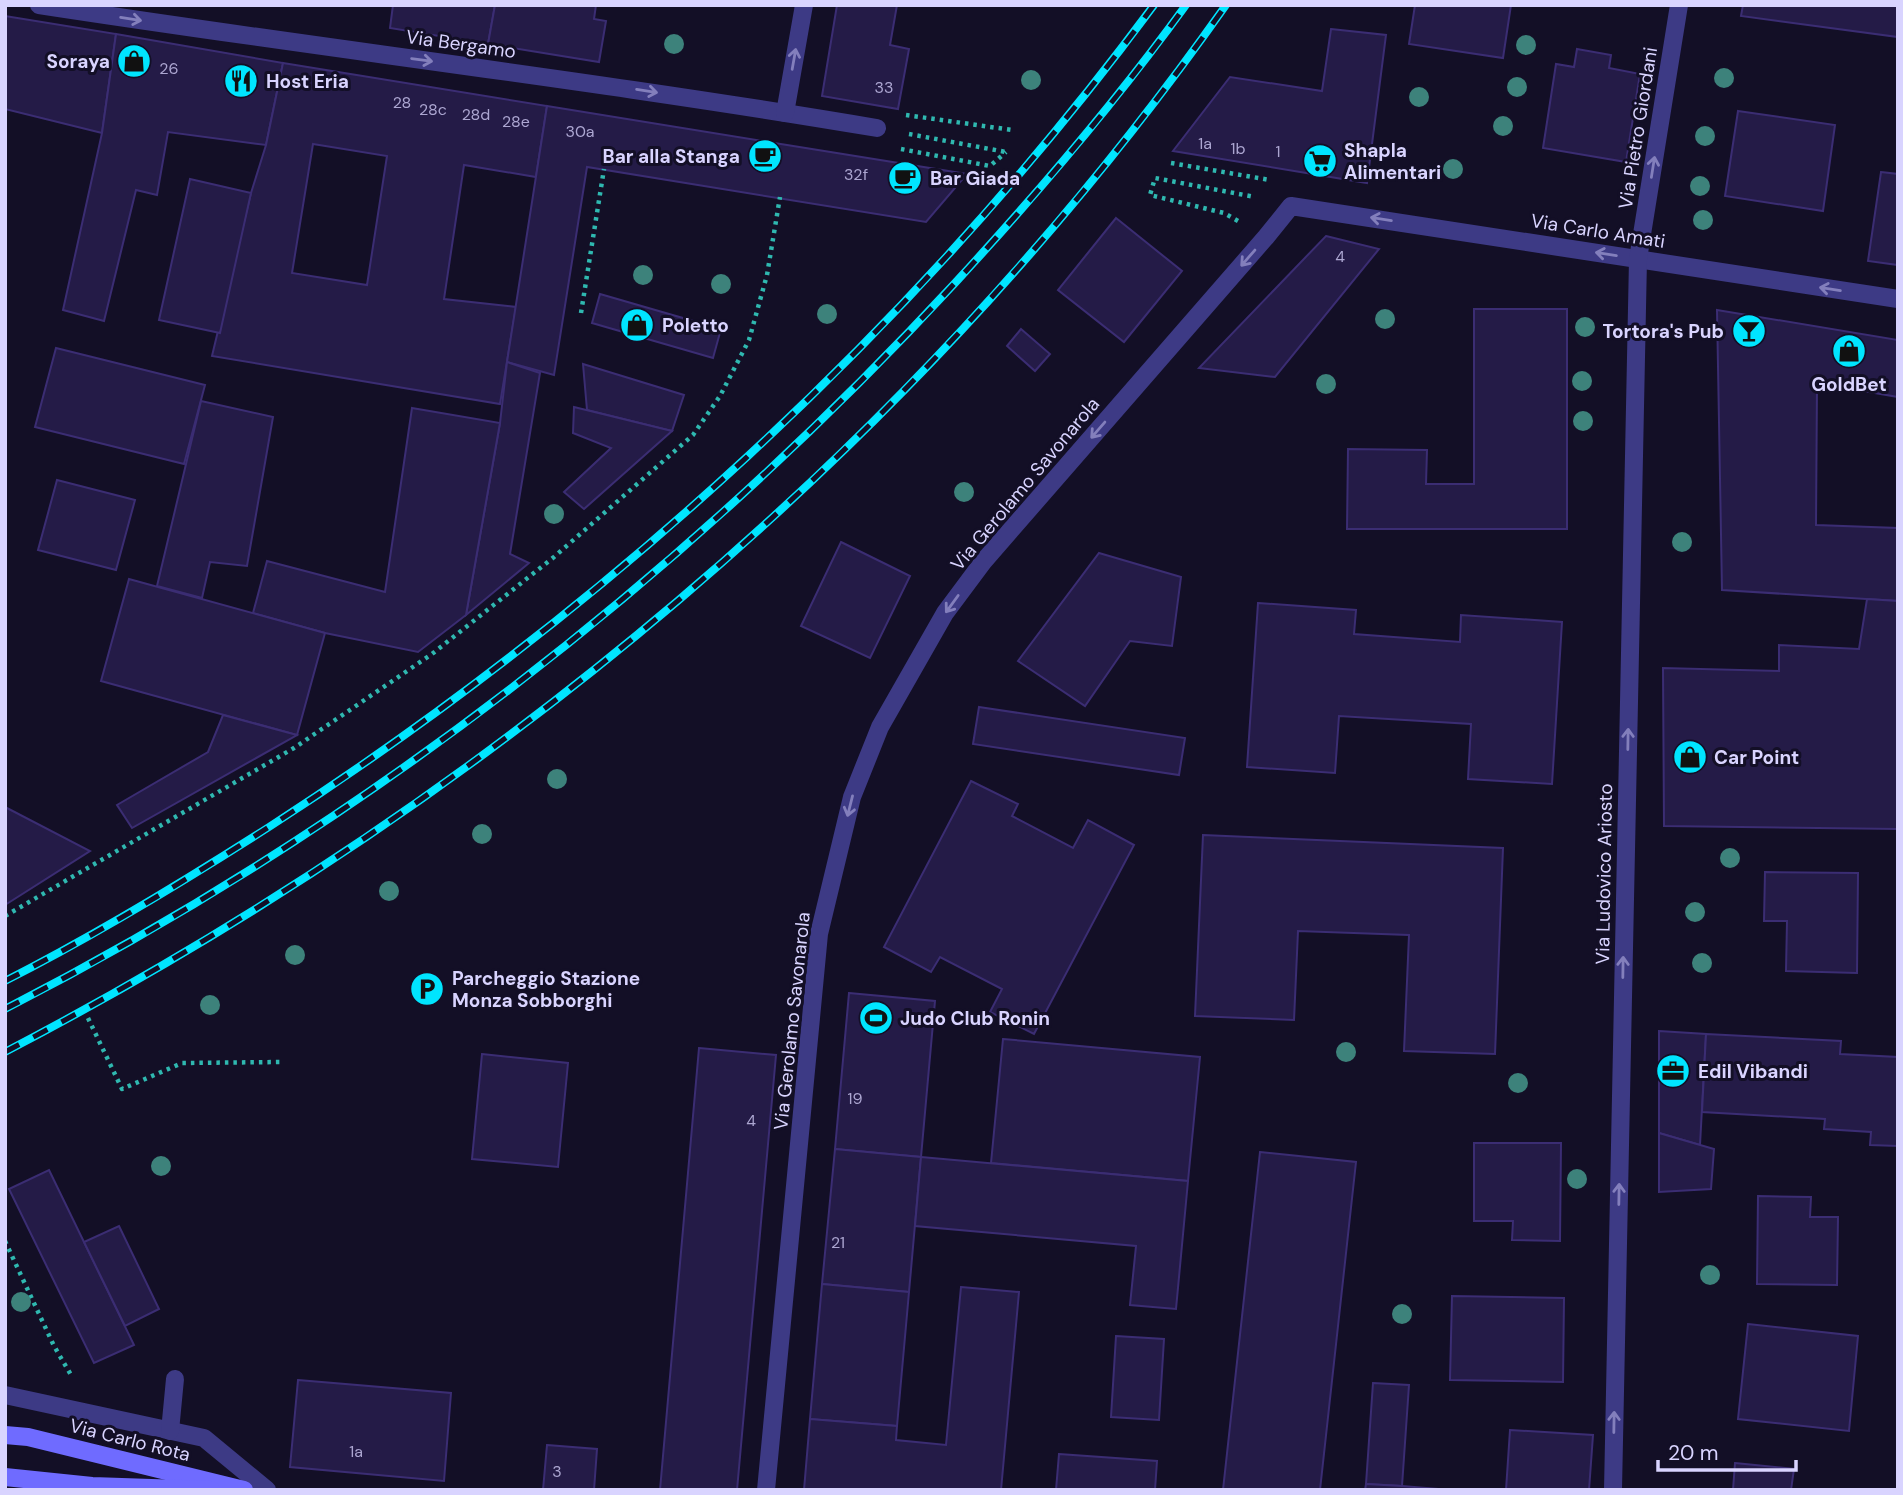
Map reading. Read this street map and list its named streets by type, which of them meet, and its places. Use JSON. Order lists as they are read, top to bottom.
{
  "streets": {
    "street": [
      "Via Bergamo",
      "Via Pietro Giordani",
      "Via Carlo Amati",
      "Via Gerolamo Savonarola",
      "Via Ludovico Ariosto",
      "Via Carlo Rota"
    ]
  },
  "crossings": [
    ["Via Pietro Giordani", "Via Carlo Amati"],
    ["Via Pietro Giordani", "Via Ludovico Ariosto"],
    ["Via Carlo Amati", "Via Gerolamo Savonarola"],
    ["Via Carlo Amati", "Via Ludovico Ariosto"]
  ],
  "one_way": [
    "Via Bergamo",
    "Via Pietro Giordani",
    "Via Carlo Amati",
    "Via Gerolamo Savonarola",
    "Via Ludovico Ariosto"
  ],
  "places": {
    "shop": [
      "Soraya",
      "Poletto",
      "GoldBet",
      "Car Point"
    ],
    "restaurant": ["Host Eria"],
    "cafe": ["Bar alla Stanga", "Bar Giada"],
    "supermarket": ["Shapla Alimentari"],
    "bar": ["Tortora's Pub"],
    "parking": ["Parcheggio Stazione Monza Sobborghi"],
    "sports": ["Judo Club Ronin"],
    "office": ["Edil Vibandi"]
  },
  "house_numbers": [
    "26",
    "33",
    "28",
    "28c",
    "28d",
    "28e",
    "30a",
    "1a",
    "1b",
    "1",
    "32f",
    "4",
    "19",
    "4",
    "21",
    "1a",
    "3"
  ],
  "scale_bar": "20 m"
}
